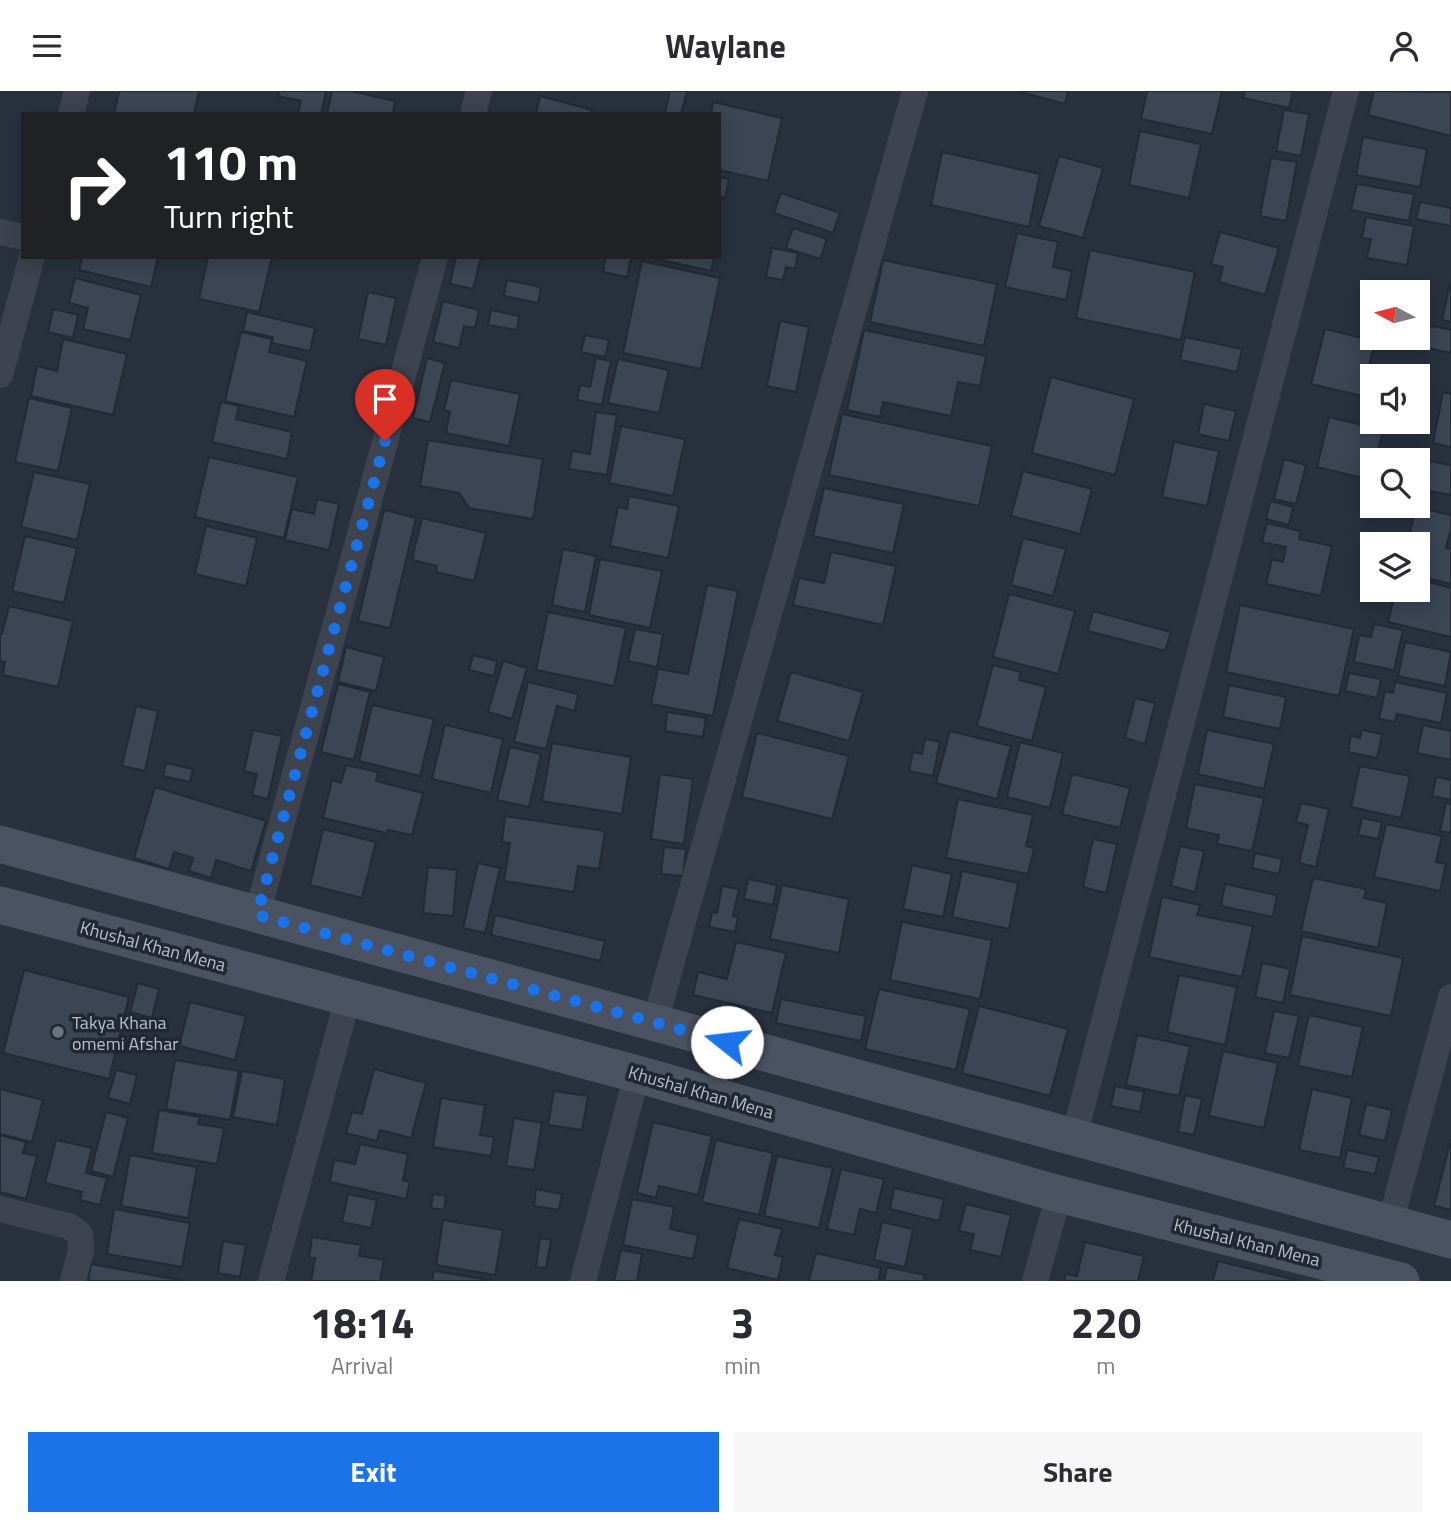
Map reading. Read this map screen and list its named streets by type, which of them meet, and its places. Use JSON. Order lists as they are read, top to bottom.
{
  "streets": {
    "street": ["Khushal Khan Mena"]
  },
  "places": ["Takya Khana omemi Afshar"],
  "north": "left",
  "page": {
    "header": "Waylane",
    "turn": ["110 m", "Turn right"],
    "eta": [
      "18:14",
      "Arrival",
      "3",
      "min",
      "220",
      "m"
    ],
    "buttons": ["Exit", "Share"]
  }
}
